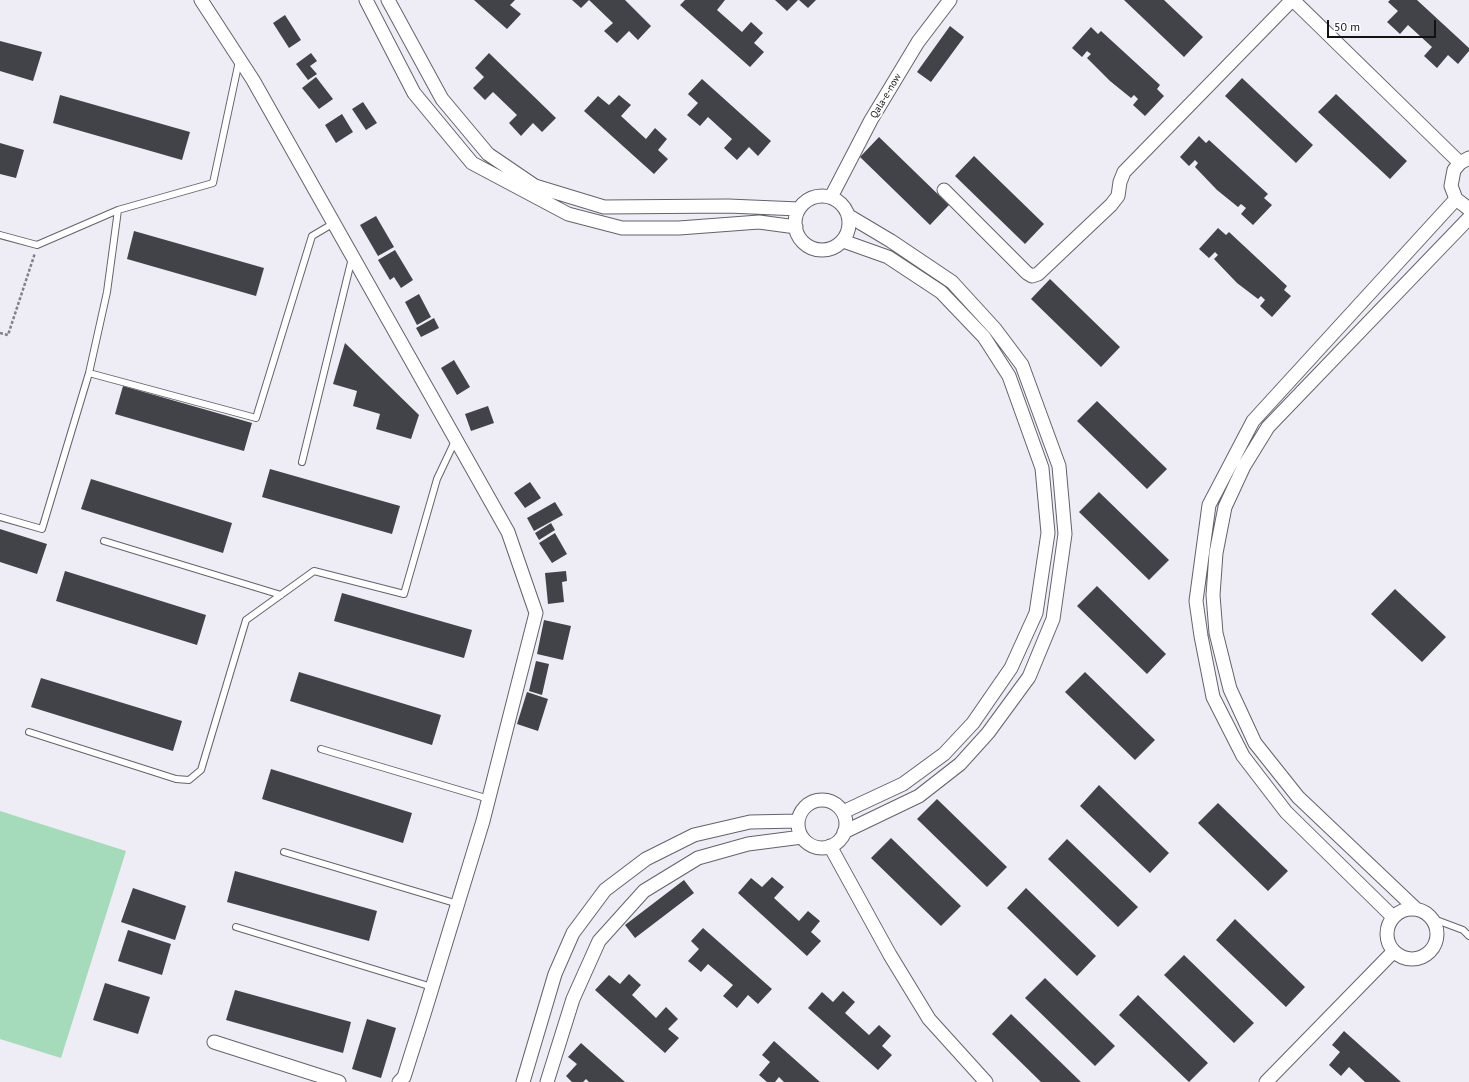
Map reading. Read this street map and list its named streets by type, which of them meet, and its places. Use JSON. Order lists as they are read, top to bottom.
{
  "streets": {
    "street": ["Qala-e-now"]
  },
  "scale_bar": "50 m"
}
